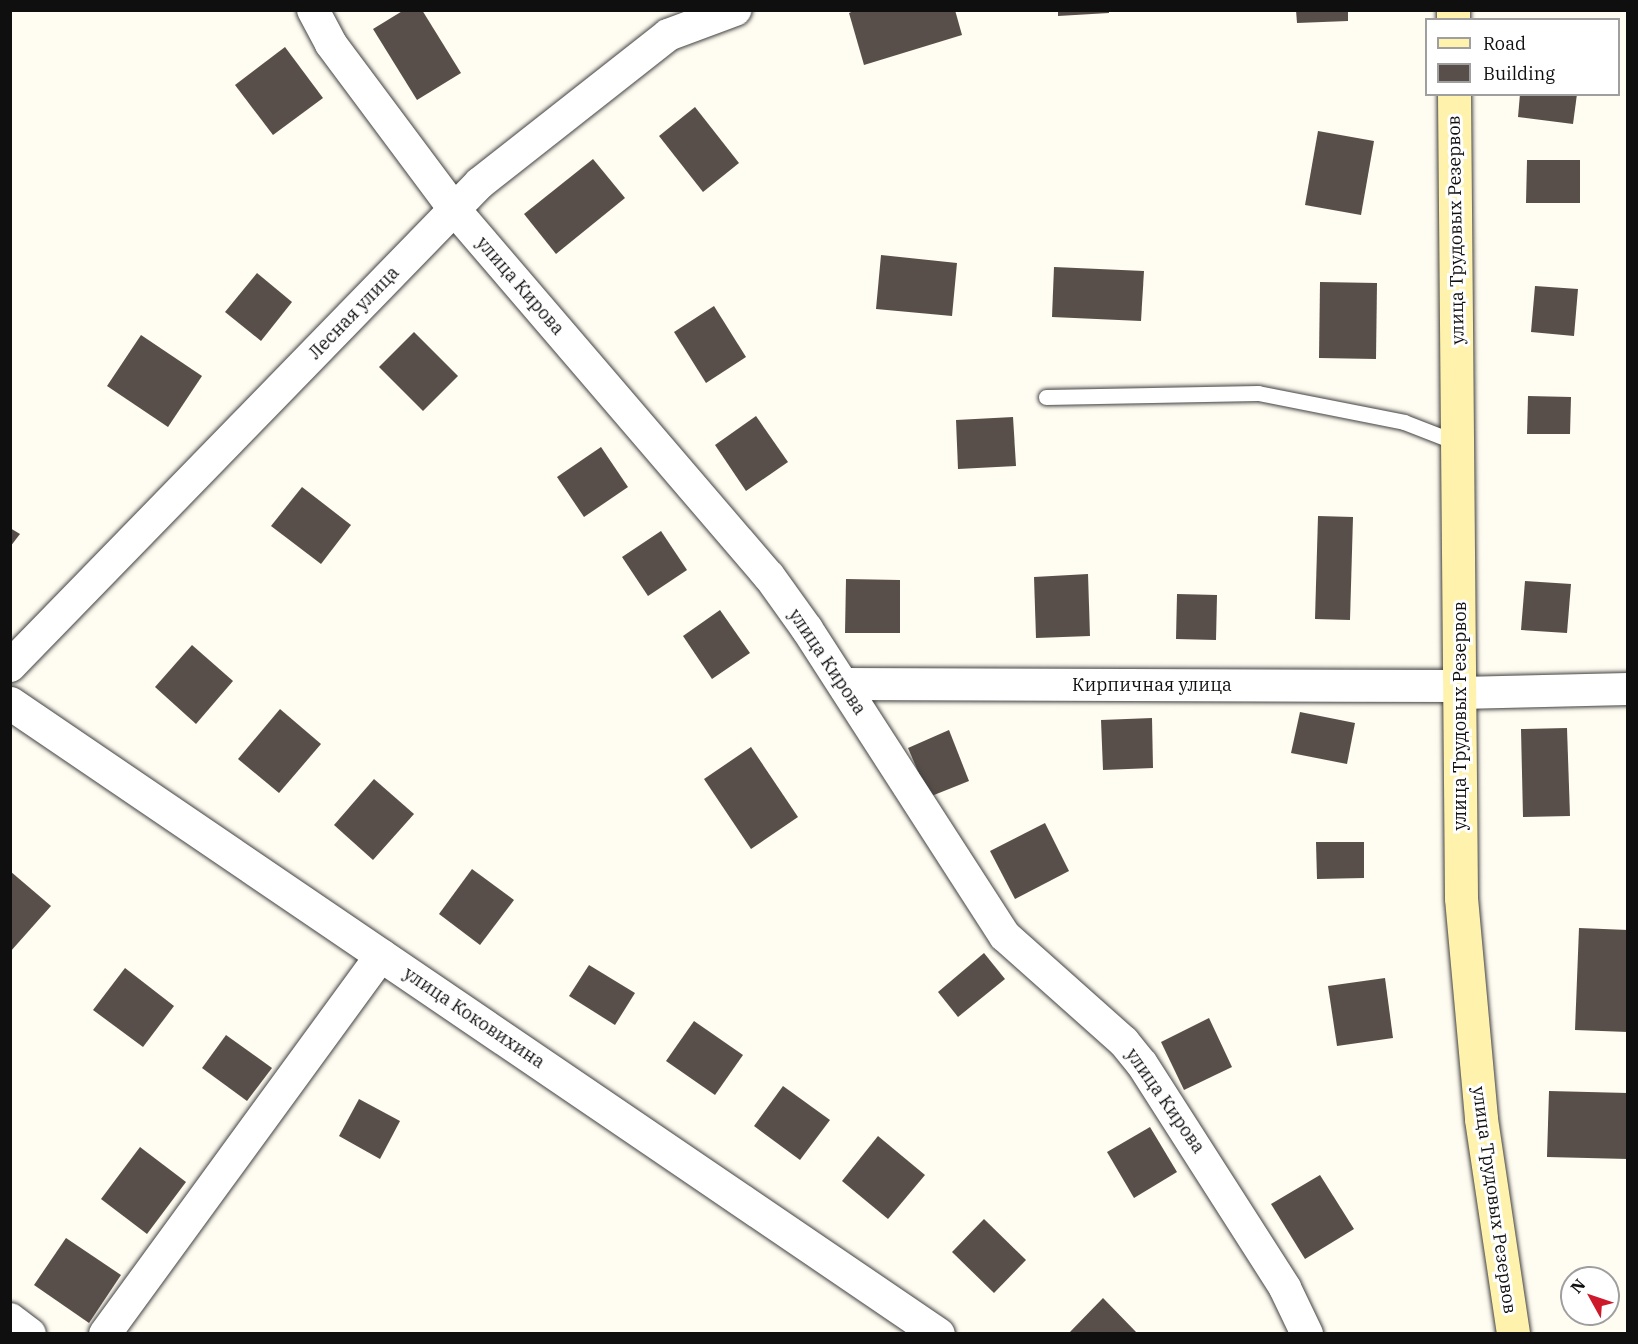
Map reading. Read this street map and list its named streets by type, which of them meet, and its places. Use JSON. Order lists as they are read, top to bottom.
{
  "streets": {
    "main road": ["улица Трудовых Резервов"],
    "street": [
      "улица Кирова",
      "Лесная улица",
      "Кирпичная улица",
      "улица Коковихина"
    ]
  },
  "crossings": [
    ["улица Трудовых Резервов", "Кирпичная улица"],
    ["улица Кирова", "Лесная улица"],
    ["улица Кирова", "Кирпичная улица"]
  ],
  "legend": ["Road", "Building"],
  "north": "top left"
}
